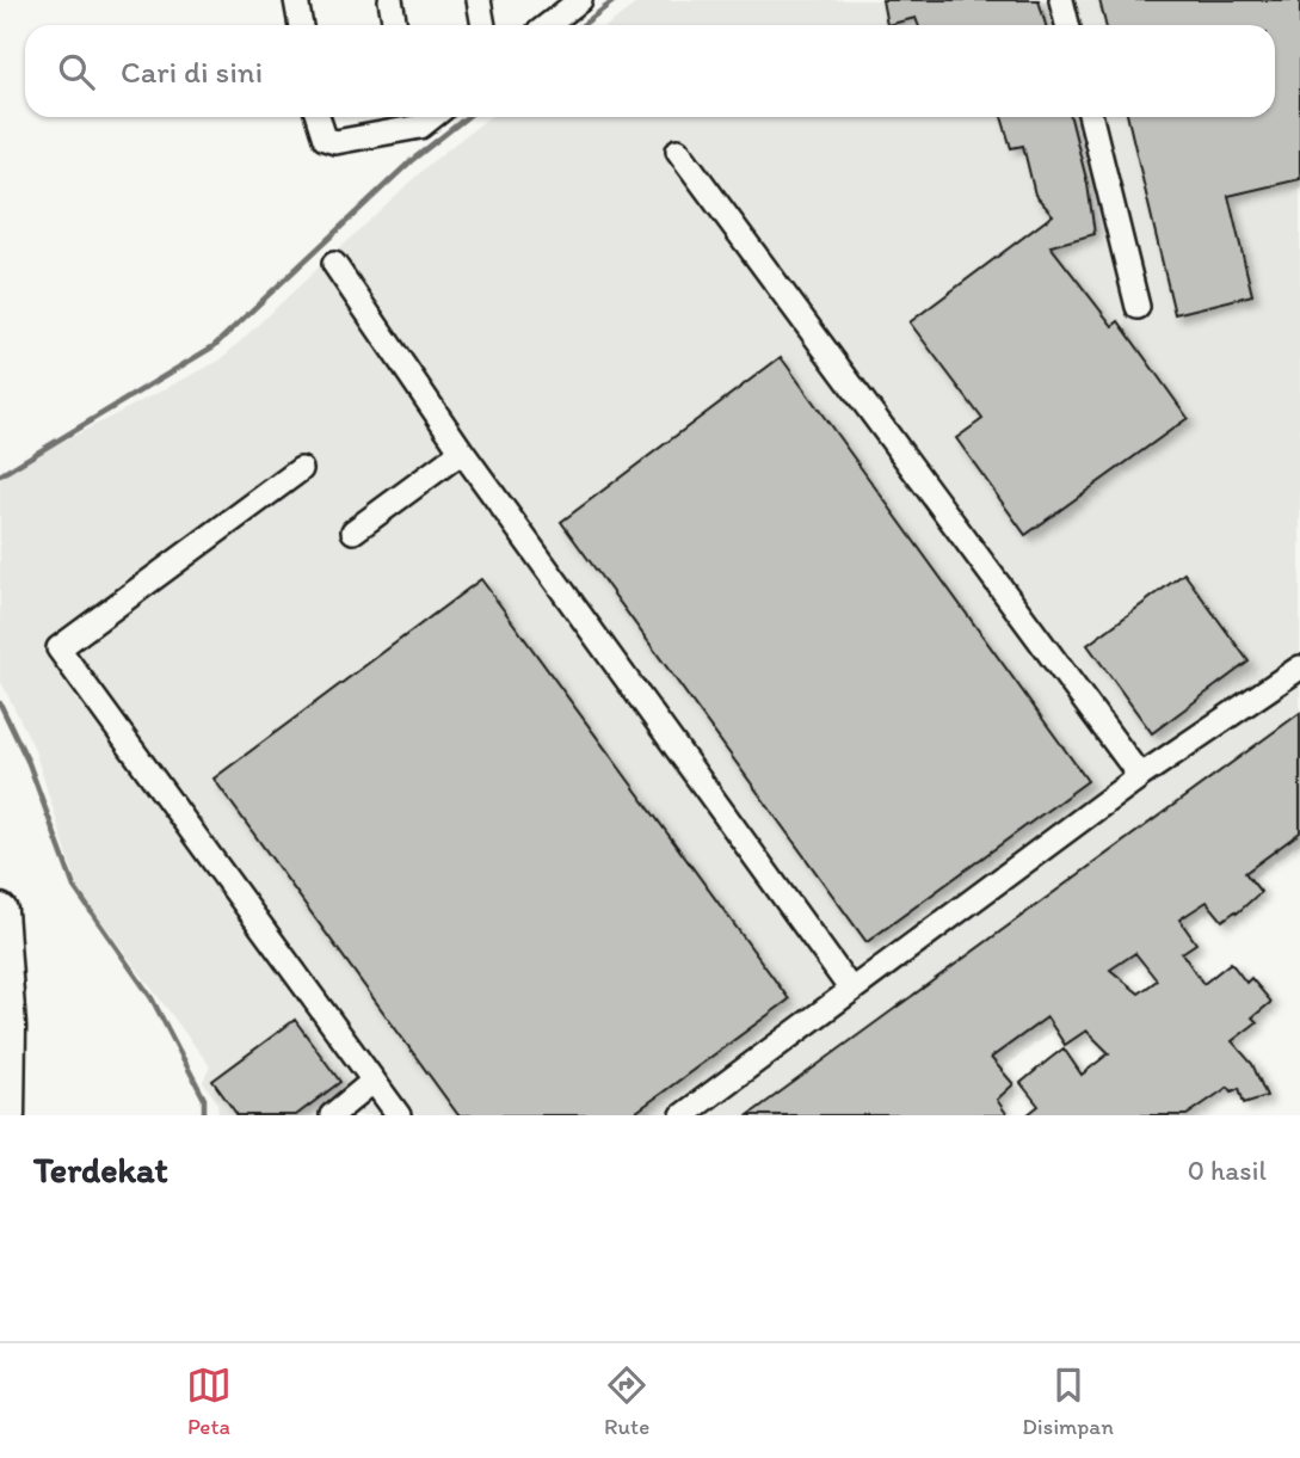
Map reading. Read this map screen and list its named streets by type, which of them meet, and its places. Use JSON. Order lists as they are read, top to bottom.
{
  "page": {
    "search": "Cari di sini",
    "heading": ["Terdekat", "0 hasil"],
    "nav": ["Peta", "Rute", "Disimpan"]
  }
}
